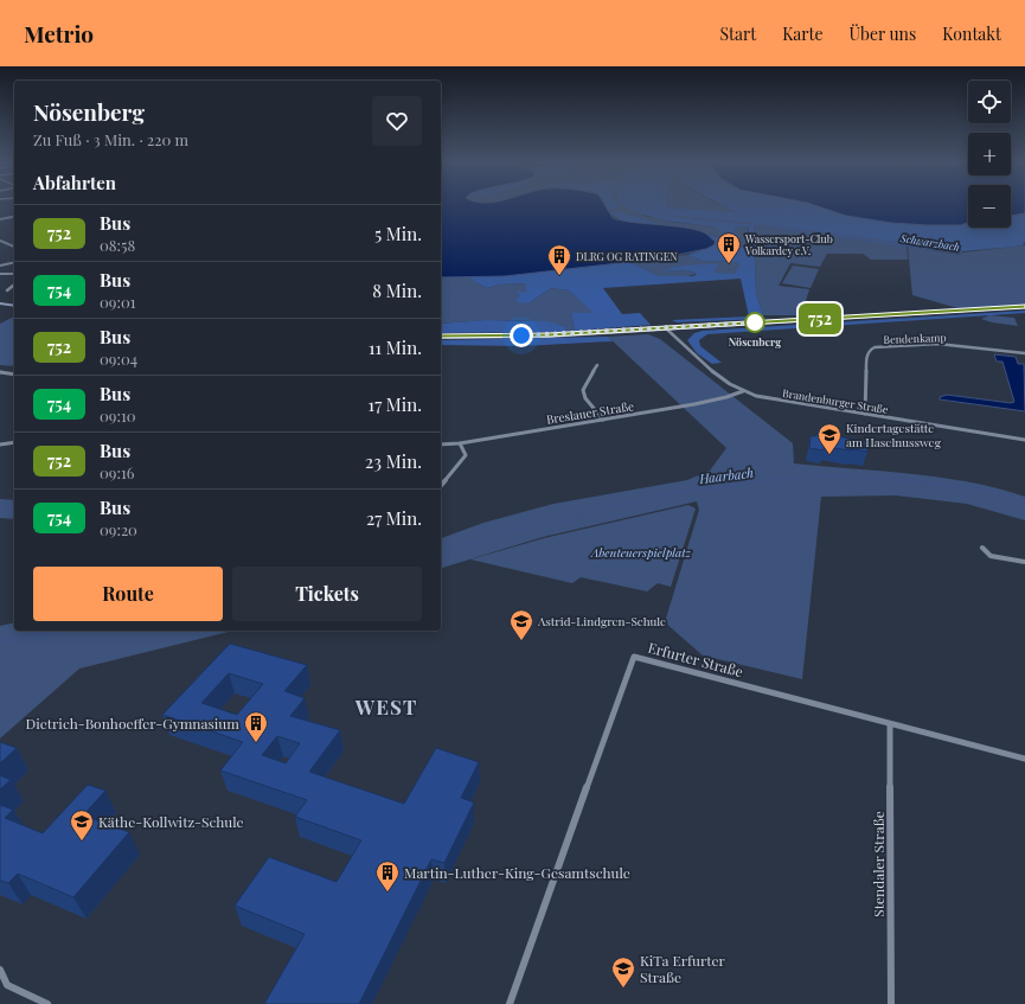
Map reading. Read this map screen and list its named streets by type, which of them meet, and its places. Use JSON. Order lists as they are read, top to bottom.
{
  "streets": {
    "street": [
      "Bendenkamp",
      "Brandenburger Straße",
      "Breslauer Straße",
      "Erfurter Straße",
      "Stendaler Straße"
    ]
  },
  "crossings": [
    ["Bendenkamp", "Brandenburger Straße"],
    ["Brandenburger Straße", "Breslauer Straße"],
    ["Erfurter Straße", "Stendaler Straße"]
  ],
  "districts": ["WEST"],
  "water": ["Schwarzbach", "Haarbach"],
  "parks": ["Abenteuerspielplatz"],
  "places": {
    "building": [
      "Wassersport-Club Volkardey e.V.",
      "DLRG OG RATINGEN",
      "Dietrich-Bonhoeffer-Gymnasium",
      "Martin-Luther-King-Gesamtschule"
    ],
    "other": ["Nösenberg"],
    "school or university": [
      "Kindertagestätte am Haselnussweg",
      "Astrid-Lindgren-Schule",
      "Käthe-Kollwitz-Schule",
      "KiTa Erfurter Straße"
    ]
  },
  "lines": ["bus line 752"],
  "page": {
    "header": "Metrio",
    "nav": [
      "Start",
      "Karte",
      "Über uns",
      "Kontakt"
    ],
    "on_map": "752",
    "map_buttons": ["+", "−"],
    "heading": [
      ["Nösenberg", "Zu Fuß · 3 Min. · 220 m"],
      "Abfahrten"
    ],
    "list": [
      {
        "mark": "752",
        "name": "Bus",
        "note": "08:58",
        "value": "5 Min."
      },
      {
        "mark": "754",
        "name": "Bus",
        "note": "09:01",
        "value": "8 Min."
      },
      {
        "mark": "752",
        "name": "Bus",
        "note": "09:04",
        "value": "11 Min."
      },
      {
        "mark": "754",
        "name": "Bus",
        "note": "09:10",
        "value": "17 Min."
      },
      {
        "mark": "752",
        "name": "Bus",
        "note": "09:16",
        "value": "23 Min."
      },
      {
        "mark": "754",
        "name": "Bus",
        "note": "09:20",
        "value": "27 Min."
      }
    ],
    "buttons": ["Route", "Tickets"]
  }
}
